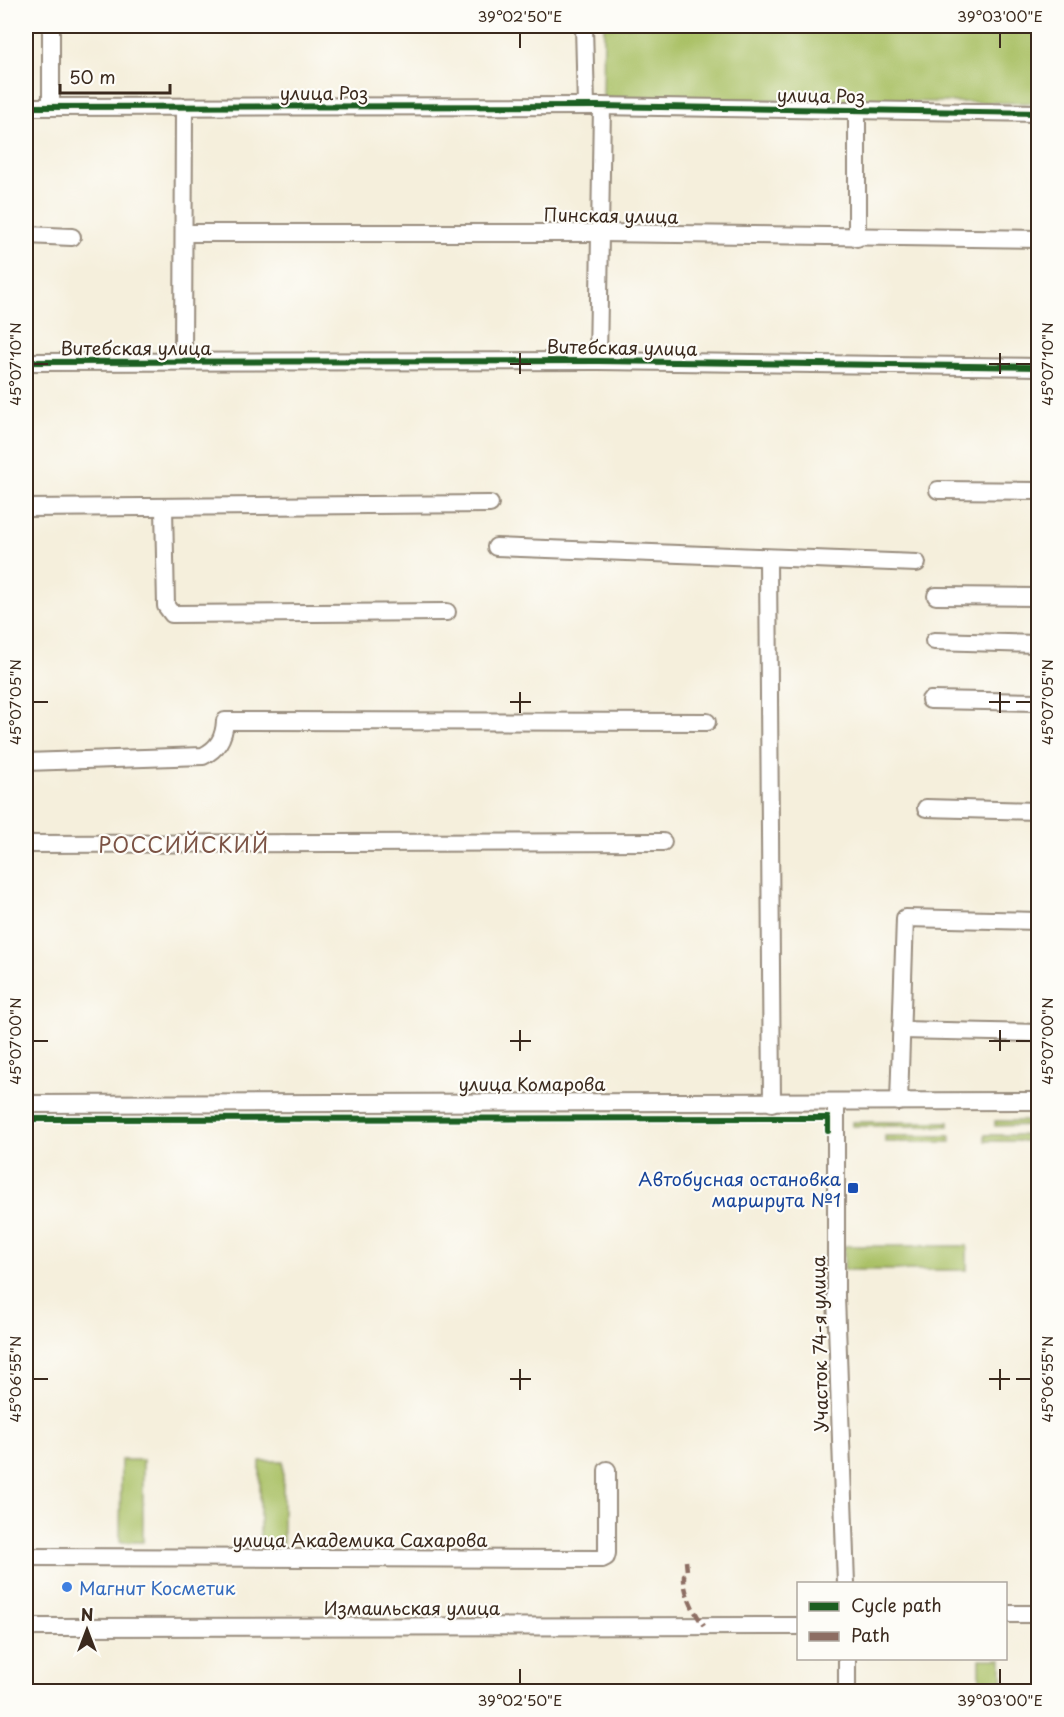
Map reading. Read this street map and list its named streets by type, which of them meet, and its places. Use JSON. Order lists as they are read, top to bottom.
{
  "streets": {
    "street": [
      "улица Роз",
      "Пинская улица",
      "Витебская улица",
      "улица Комарова",
      "Участок 74-я улица",
      "улица Академика Сахарова",
      "Измаильская улица"
    ]
  },
  "crossings": [
    ["улица Комарова", "Участок 74-я улица"]
  ],
  "districts": ["РОССИЙСКИЙ"],
  "places": {
    "transit": ["Автобусная остановка маршрута №1"],
    "other": ["Магнит Косметик"]
  },
  "legend": ["Cycle path", "Path"],
  "scale_bar": "50 m",
  "north": "top",
  "coordinates": [
    "39°02'50\"E",
    "39°03'00\"E",
    "45°07'10\"N",
    "45°07'05\"N",
    "45°07'00\"N",
    "45°06'55\"N"
  ]
}
